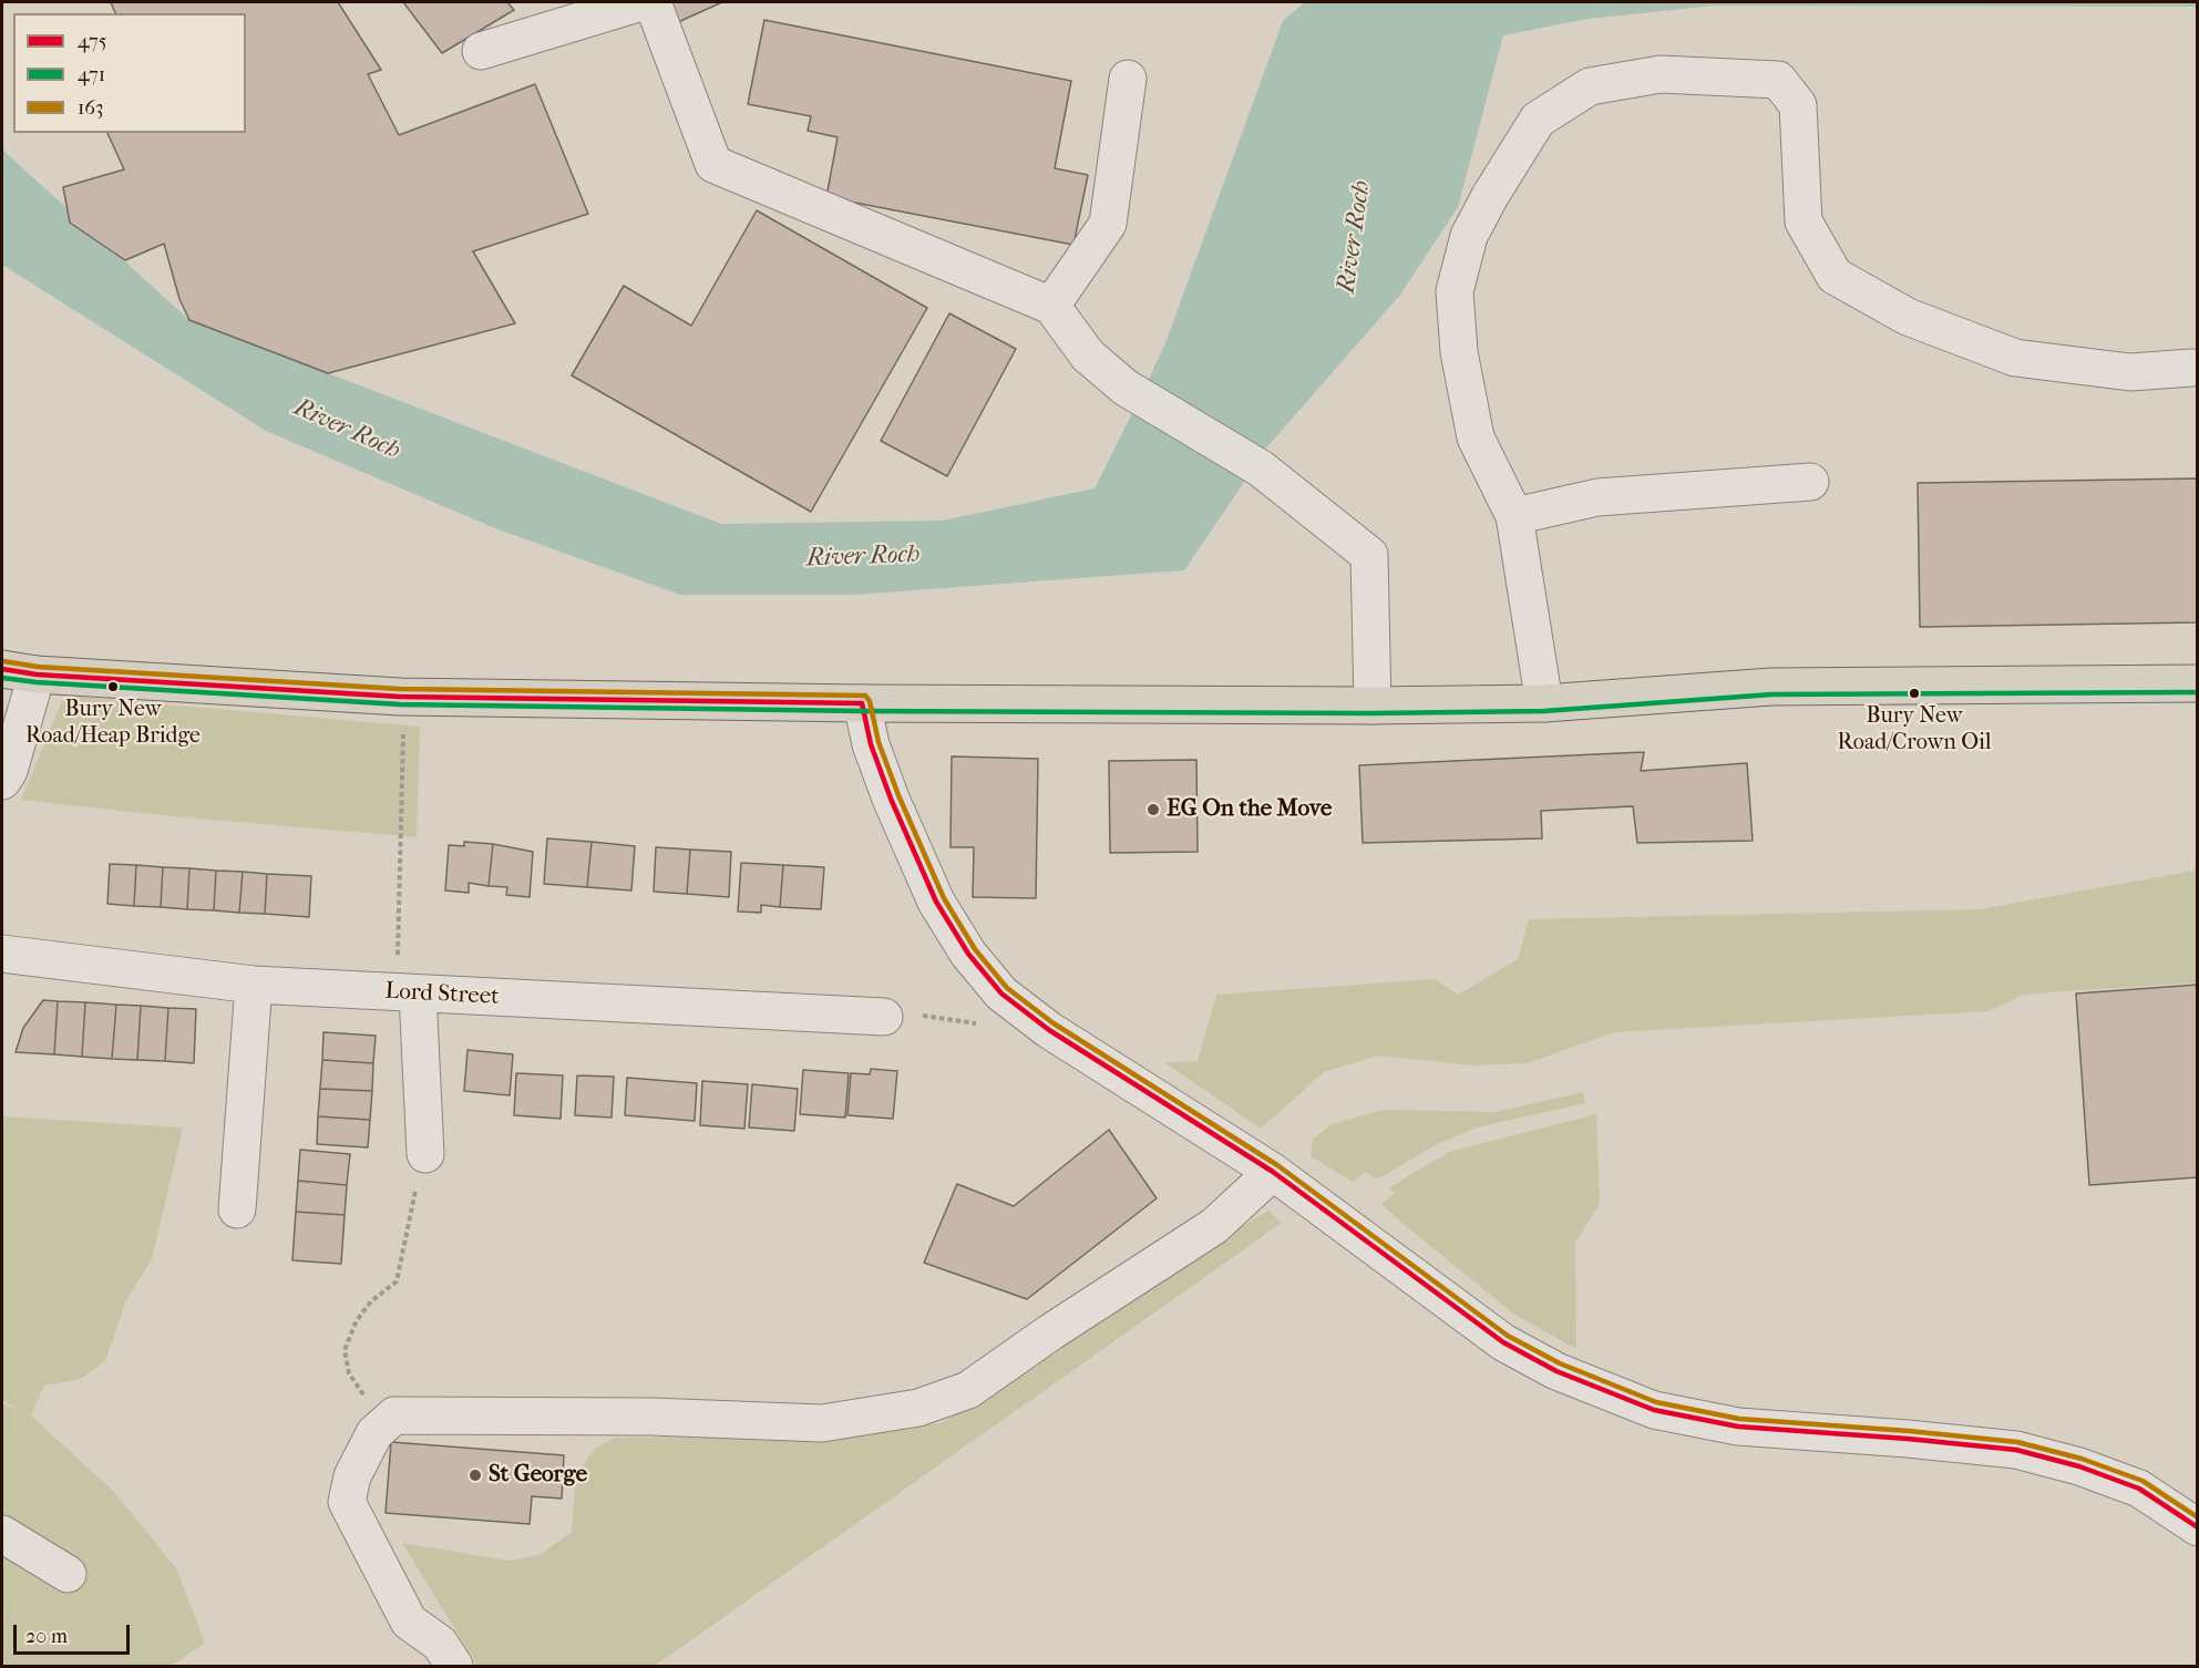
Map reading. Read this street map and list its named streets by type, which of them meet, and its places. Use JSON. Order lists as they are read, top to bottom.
{
  "streets": {
    "street": ["Lord Street"]
  },
  "water": ["River Roch"],
  "places": [
    "Bury New Road/Heap Bridge",
    "Bury New Road/Crown Oil",
    "EG On the Move",
    "St George"
  ],
  "lines": ["transit line 163", "transit line 475", "transit line 471"],
  "legend": ["475", "471", "163"],
  "scale_bar": "20 m"
}
